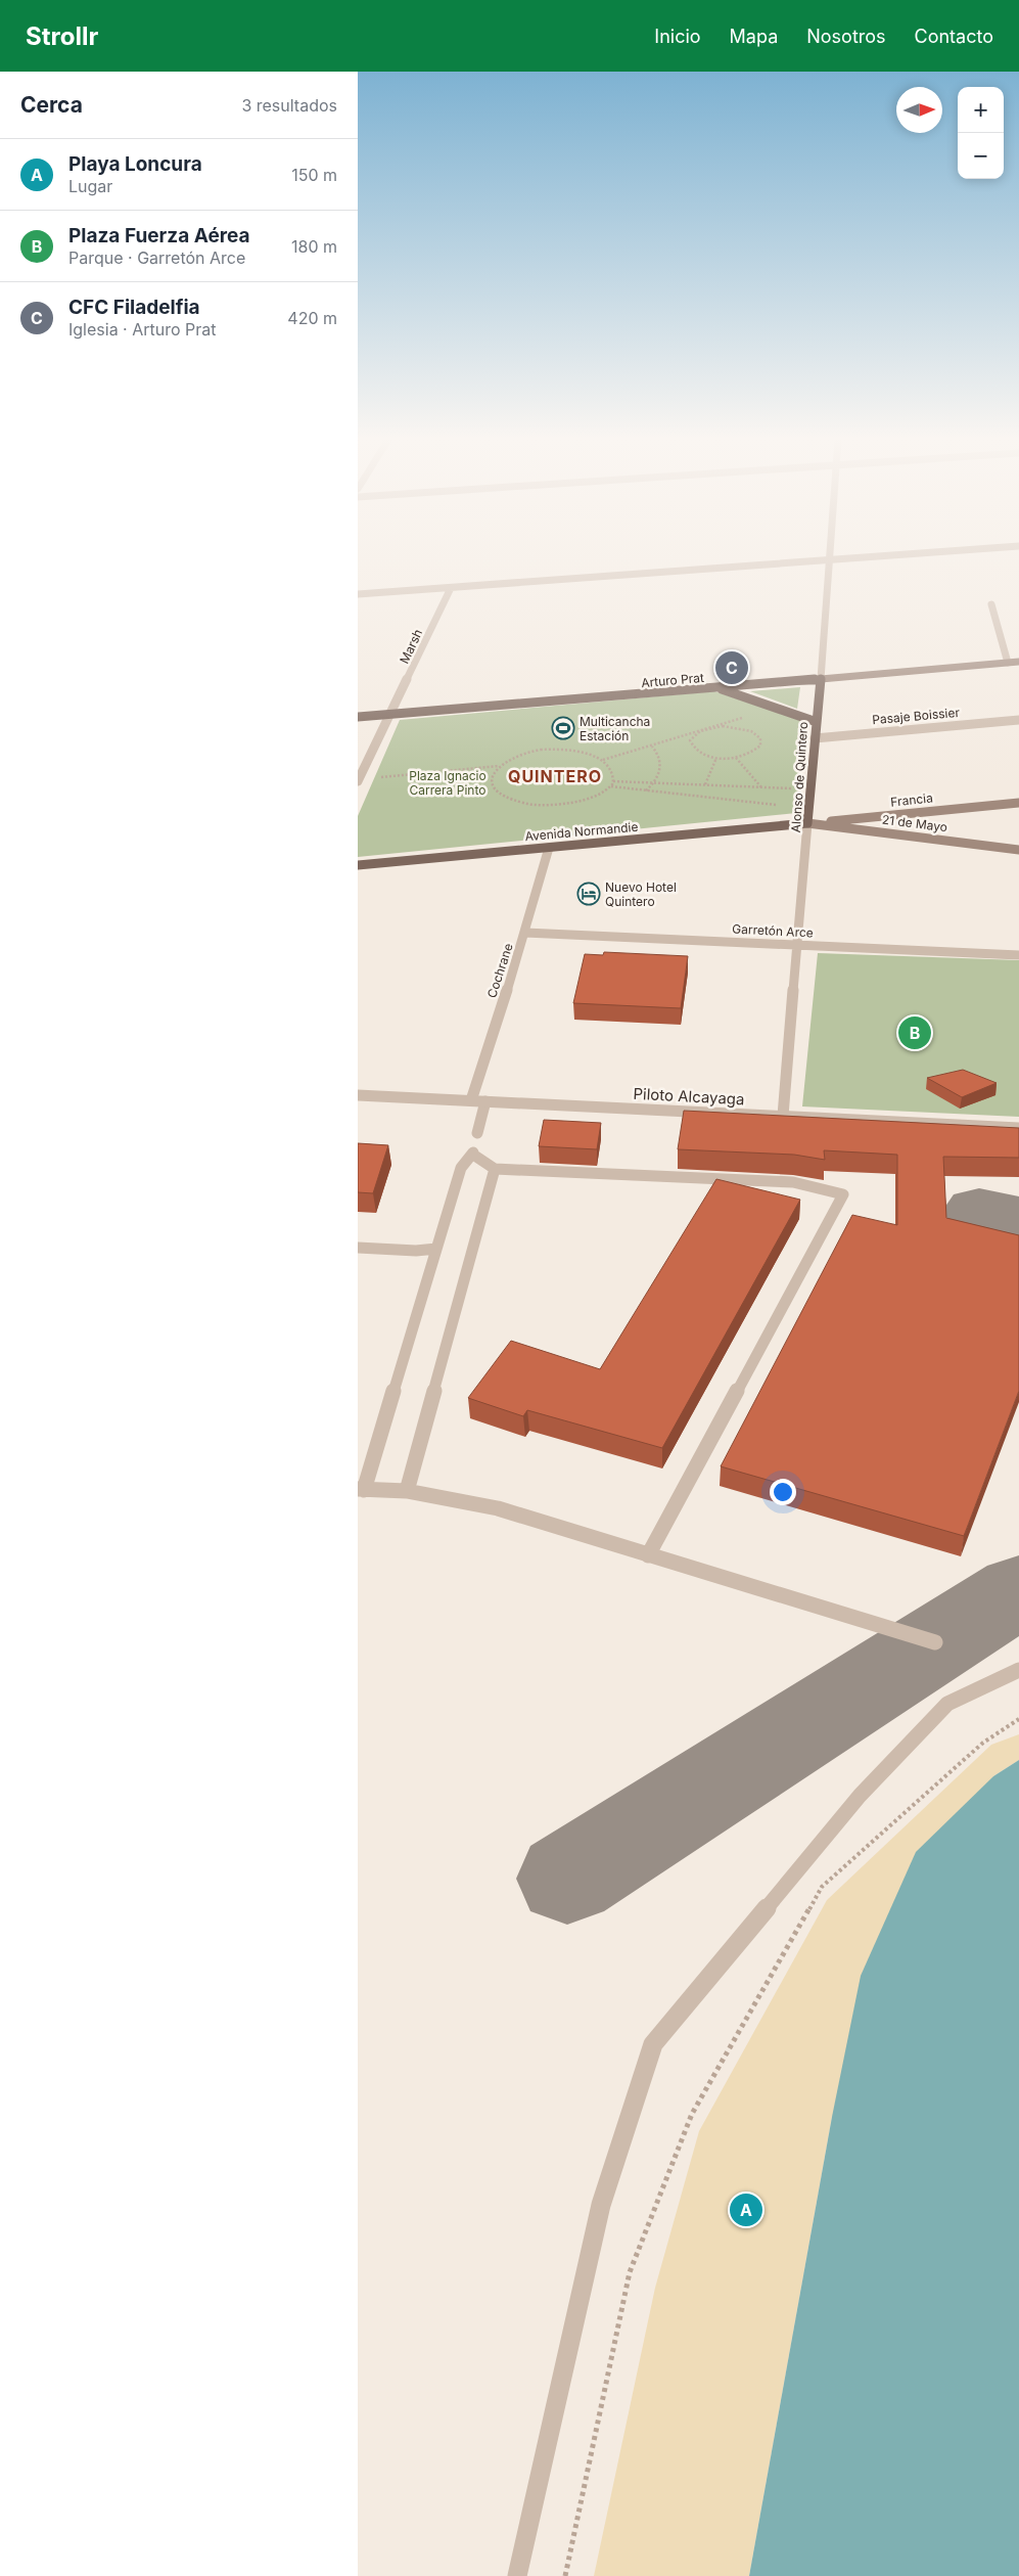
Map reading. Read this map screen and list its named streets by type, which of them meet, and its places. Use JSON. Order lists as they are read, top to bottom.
{
  "streets": {
    "main road": ["Arturo Prat", "Alonso de Quintero", "Avenida Normandie"],
    "street": [
      "Marsh",
      "Pasaje Boissier",
      "Francia",
      "21 de Mayo",
      "Garretón Arce",
      "Cochrane",
      "Piloto Alcayaga"
    ]
  },
  "crossings": [
    ["Marsh", "Arturo Prat"],
    ["Arturo Prat", "Alonso de Quintero"],
    ["Pasaje Boissier", "Alonso de Quintero"],
    ["Alonso de Quintero", "Francia"],
    ["Alonso de Quintero", "21 de Mayo"],
    ["Alonso de Quintero", "Avenida Normandie"],
    ["Alonso de Quintero", "Garretón Arce"],
    ["Alonso de Quintero", "Piloto Alcayaga"],
    ["Francia", "21 de Mayo"],
    ["Francia", "Avenida Normandie"],
    ["21 de Mayo", "Avenida Normandie"],
    ["Avenida Normandie", "Cochrane"],
    ["Garretón Arce", "Cochrane"],
    ["Cochrane", "Piloto Alcayaga"]
  ],
  "districts": ["QUINTERO"],
  "parks": ["Plaza Ignacio Carrera Pinto"],
  "places": {
    "sports": ["Multicancha Estación"],
    "hotel": ["Nuevo Hotel Quintero"]
  },
  "north": "right",
  "page": {
    "header": "Strollr",
    "nav": [
      "Inicio",
      "Mapa",
      "Nosotros",
      "Contacto"
    ],
    "heading": ["Cerca", "3 resultados"],
    "map_buttons": ["+", "−"],
    "list": [
      {
        "mark": "A",
        "name": "Playa Loncura",
        "note": "Lugar",
        "value": "150 m"
      },
      {
        "mark": "B",
        "name": "Plaza Fuerza Aérea",
        "note": "Parque · Garretón Arce",
        "value": "180 m"
      },
      {
        "mark": "C",
        "name": "CFC Filadelfia",
        "note": "Iglesia · Arturo Prat",
        "value": "420 m"
      }
    ],
    "pins": ["C", "B", "A"]
  }
}
